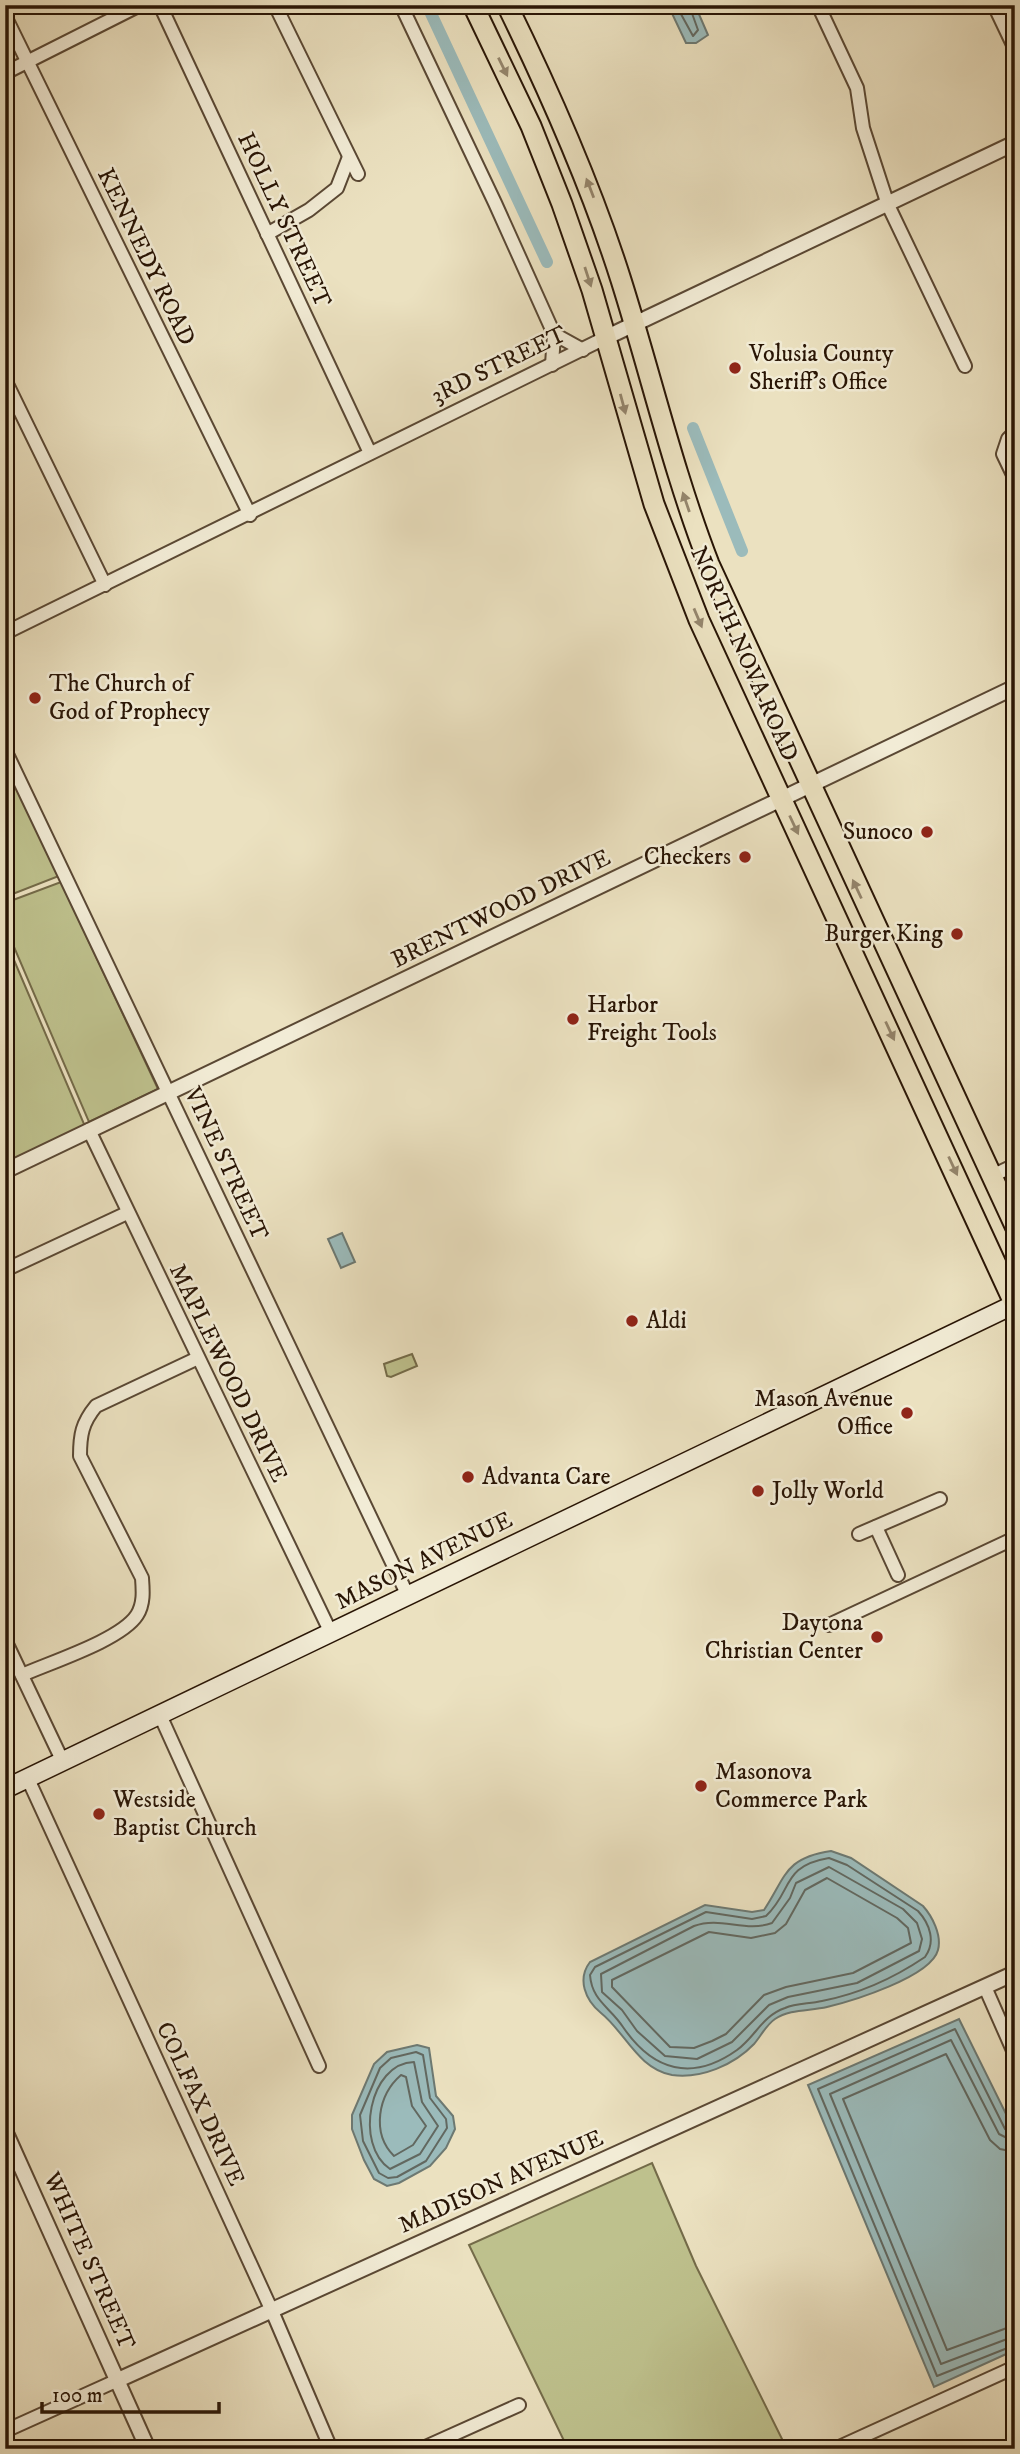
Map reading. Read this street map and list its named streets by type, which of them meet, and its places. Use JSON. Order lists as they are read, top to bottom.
{
  "streets": {
    "main road": ["NORTH NOVA ROAD", "MASON AVENUE"],
    "street": [
      "HOLLY STREET",
      "KENNEDY ROAD",
      "3RD STREET",
      "BRENTWOOD DRIVE",
      "VINE STREET",
      "MAPLEWOOD DRIVE",
      "COLFAX DRIVE",
      "MADISON AVENUE",
      "WHITE STREET"
    ]
  },
  "crossings": [
    ["HOLLY STREET", "3RD STREET"],
    ["KENNEDY ROAD", "3RD STREET"],
    ["3RD STREET", "NORTH NOVA ROAD"],
    ["NORTH NOVA ROAD", "BRENTWOOD DRIVE"],
    ["NORTH NOVA ROAD", "MASON AVENUE"],
    ["BRENTWOOD DRIVE", "VINE STREET"],
    ["BRENTWOOD DRIVE", "MAPLEWOOD DRIVE"],
    ["VINE STREET", "MASON AVENUE"],
    ["MAPLEWOOD DRIVE", "MASON AVENUE"],
    ["MASON AVENUE", "COLFAX DRIVE"],
    ["COLFAX DRIVE", "MADISON AVENUE"],
    ["MADISON AVENUE", "WHITE STREET"]
  ],
  "places": [
    "Volusia County Sheriff's Office",
    "The Church of God of Prophecy",
    "Sunoco",
    "Checkers",
    "Burger King",
    "Harbor Freight Tools",
    "Aldi",
    "Mason Avenue Office",
    "Advanta Care",
    "Jolly World",
    "Daytona Christian Center",
    "Masonova Commerce Park",
    "Westside Baptist Church"
  ],
  "scale_bar": "100 m"
}
